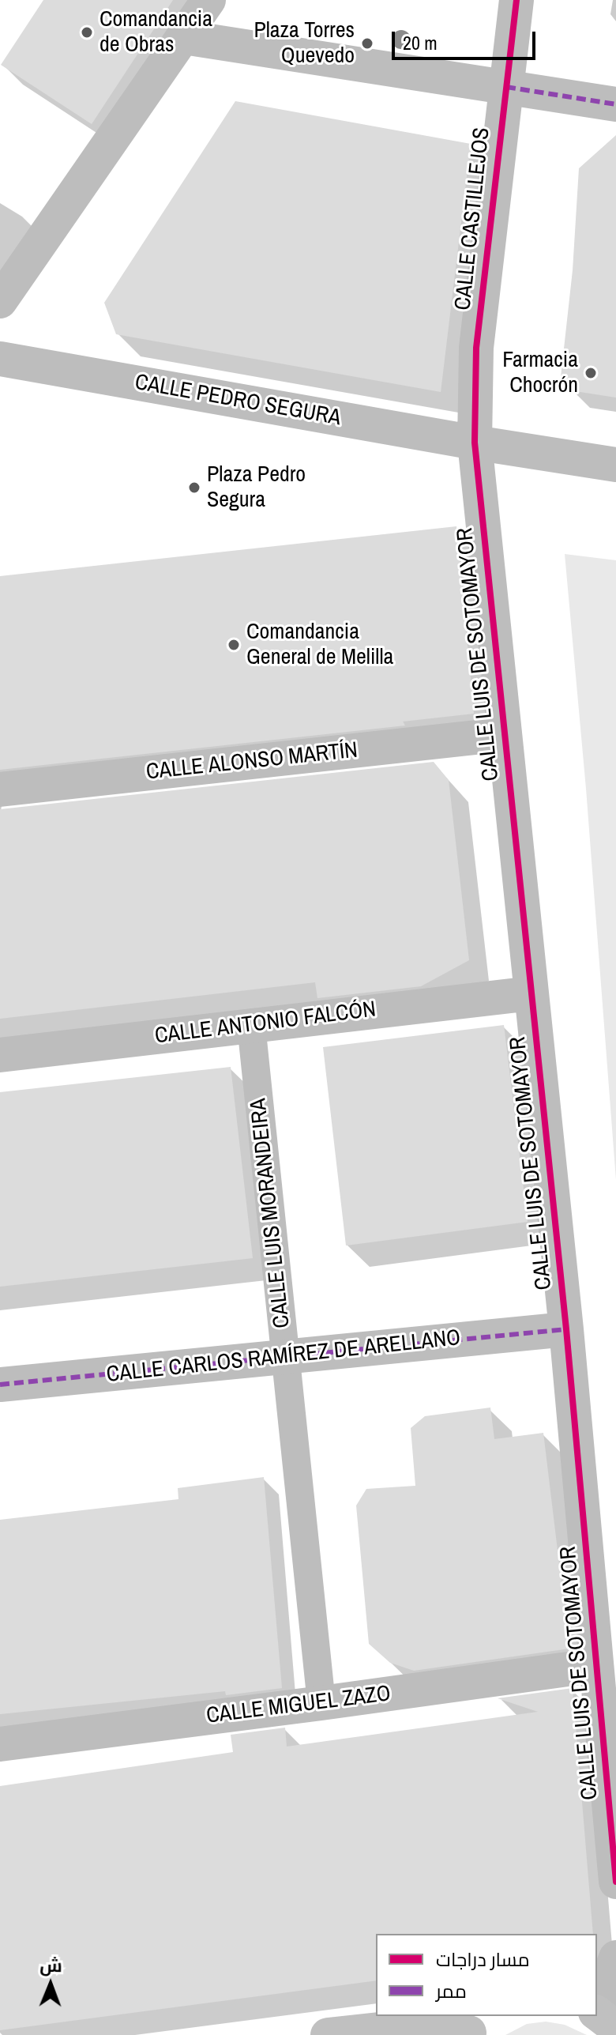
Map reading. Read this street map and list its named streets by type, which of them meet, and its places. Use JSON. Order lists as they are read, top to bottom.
{
  "streets": {
    "street": [
      "CALLE CASTILLEJOS",
      "CALLE PEDRO SEGURA",
      "CALLE LUIS DE SOTOMAYOR",
      "CALLE ALONSO MARTÍN",
      "CALLE ANTONIO FALCÓN",
      "CALLE CARLOS RAMÍREZ DE ARELLANO",
      "CALLE MIGUEL ZAZO"
    ],
    "lane": ["CALLE LUIS MORANDEIRA"]
  },
  "crossings": [
    ["CALLE CASTILLEJOS", "CALLE PEDRO SEGURA"],
    ["CALLE CASTILLEJOS", "CALLE LUIS DE SOTOMAYOR"],
    ["CALLE PEDRO SEGURA", "CALLE LUIS DE SOTOMAYOR"],
    ["CALLE LUIS DE SOTOMAYOR", "CALLE ALONSO MARTÍN"],
    ["CALLE LUIS DE SOTOMAYOR", "CALLE ANTONIO FALCÓN"],
    ["CALLE LUIS DE SOTOMAYOR", "CALLE CARLOS RAMÍREZ DE ARELLANO"],
    ["CALLE LUIS DE SOTOMAYOR", "CALLE MIGUEL ZAZO"],
    ["CALLE ANTONIO FALCÓN", "CALLE LUIS MORANDEIRA"],
    ["CALLE LUIS MORANDEIRA", "CALLE CARLOS RAMÍREZ DE ARELLANO"],
    ["CALLE LUIS MORANDEIRA", "CALLE MIGUEL ZAZO"]
  ],
  "places": [
    "Comandancia de Obras",
    "Plaza Torres Quevedo",
    "Farmacia Chocrón",
    "Plaza Pedro Segura",
    "Comandancia General de Melilla"
  ],
  "legend": ["مسار دراجات", "ممر"],
  "scale_bar": "20 m",
  "north": "top"
}
